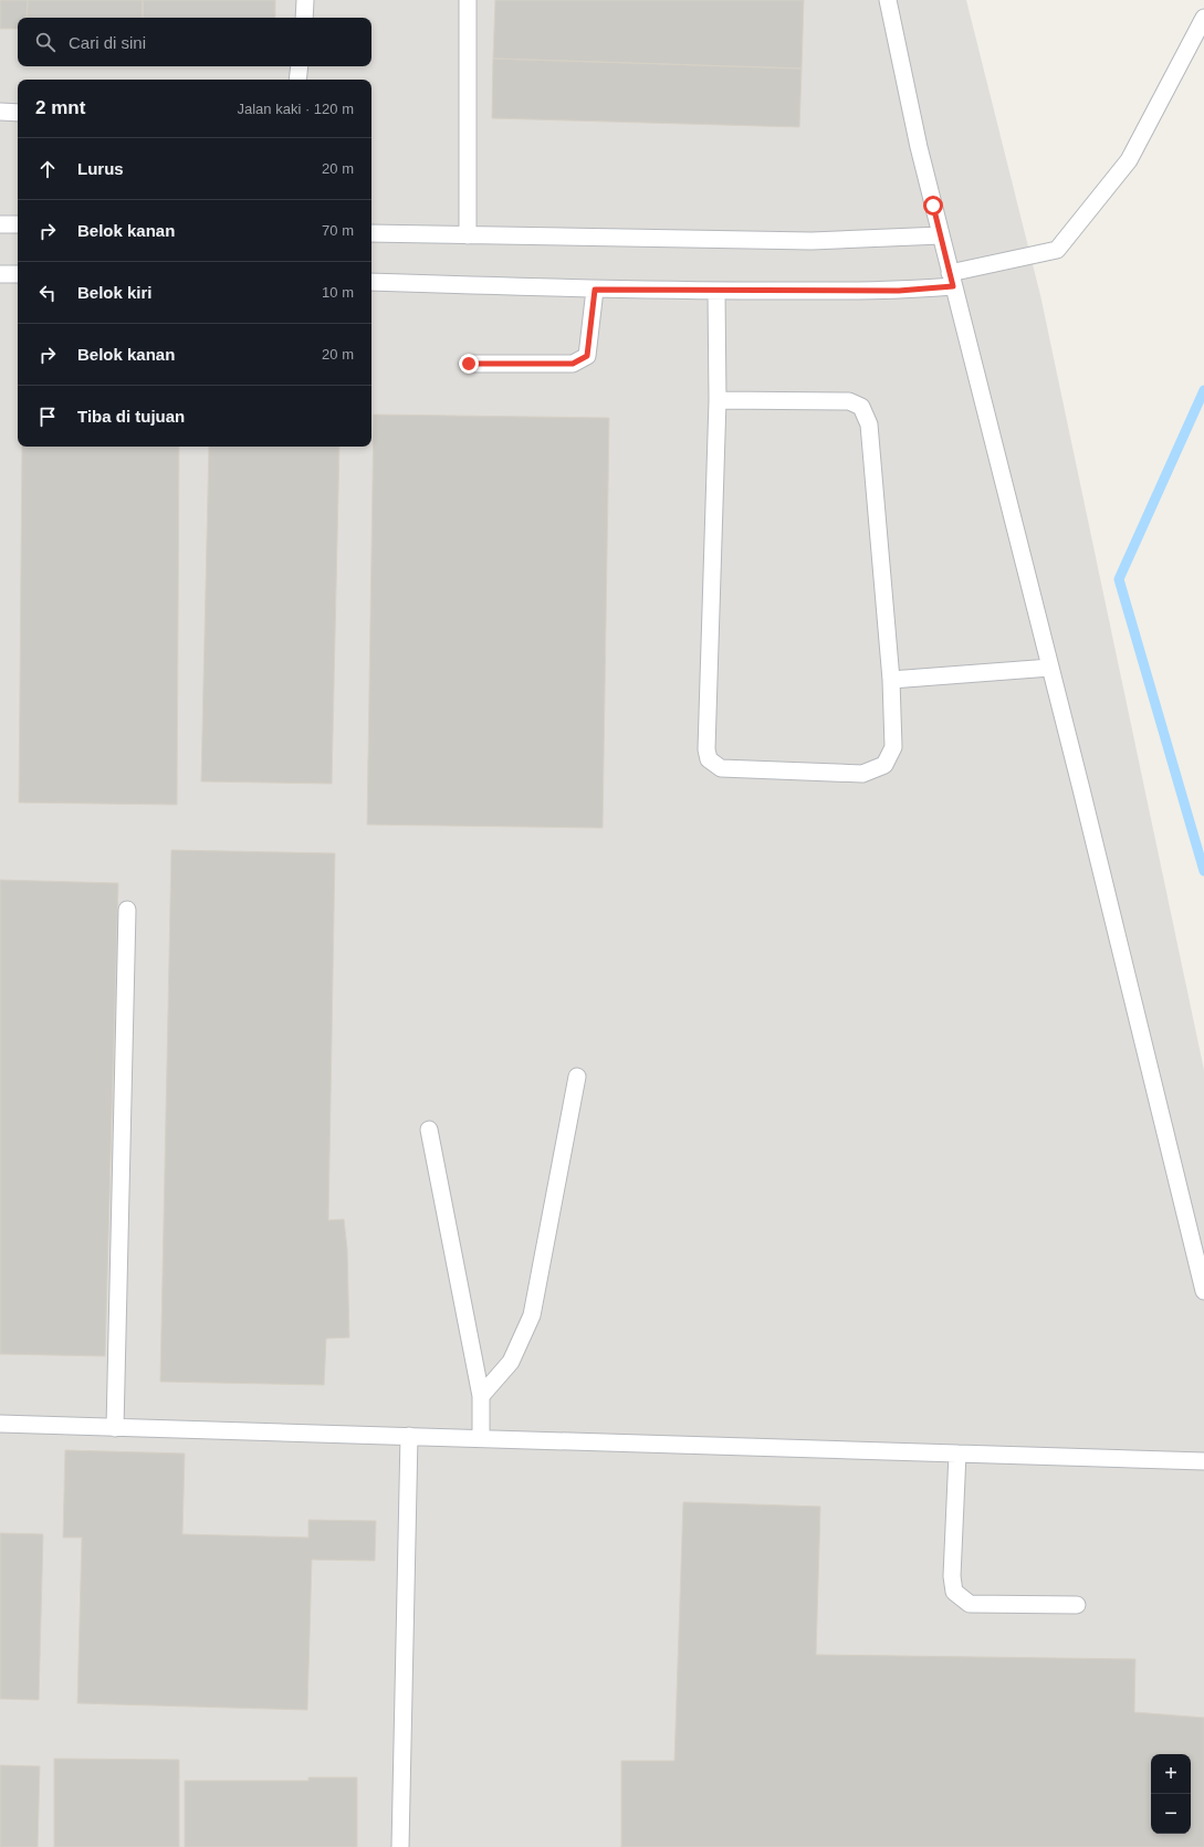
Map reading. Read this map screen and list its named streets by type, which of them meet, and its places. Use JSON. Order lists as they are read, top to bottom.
{
  "page": {
    "search": "Cari di sini",
    "heading": ["2 mnt", "Jalan kaki · 120 m"],
    "list": [
      ["Lurus", "20 m"],
      ["Belok kanan", "70 m"],
      ["Belok kiri", "10 m"],
      ["Belok kanan", "20 m"],
      "Tiba di tujuan"
    ],
    "map_buttons": ["+", "−"]
  }
}
